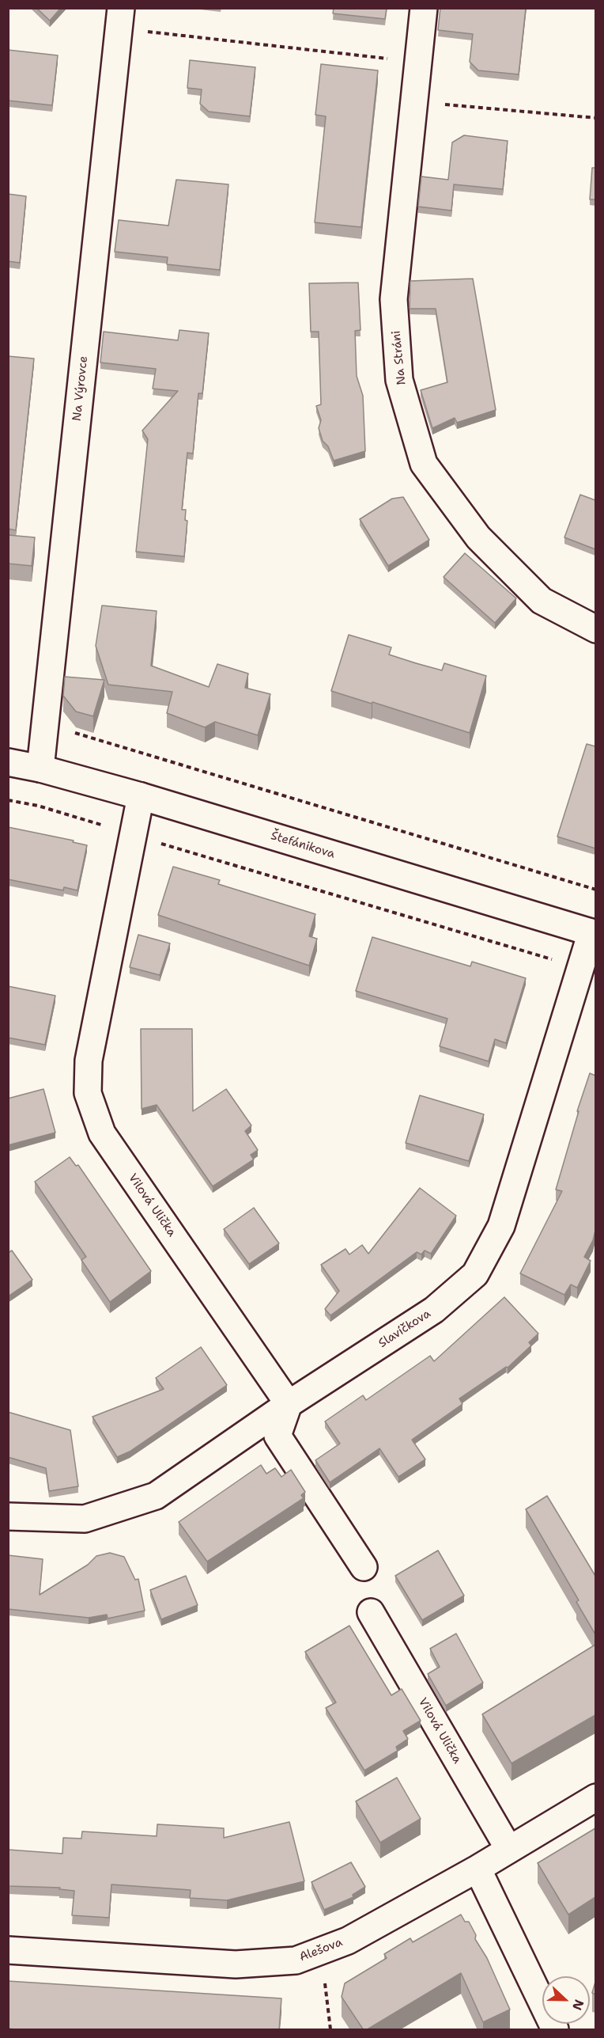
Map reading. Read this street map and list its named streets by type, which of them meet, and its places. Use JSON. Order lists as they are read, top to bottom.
{
  "streets": {
    "street": [
      "Na Stráni",
      "Na Výrovce",
      "Štefánikova",
      "Vilová Ulička",
      "Slavíčkova",
      "Alešova"
    ]
  },
  "crossings": [
    ["Na Výrovce", "Štefánikova"],
    ["Štefánikova", "Vilová Ulička"],
    ["Štefánikova", "Slavíčkova"],
    ["Vilová Ulička", "Slavíčkova"],
    ["Vilová Ulička", "Alešova"]
  ],
  "north": "right"
}
